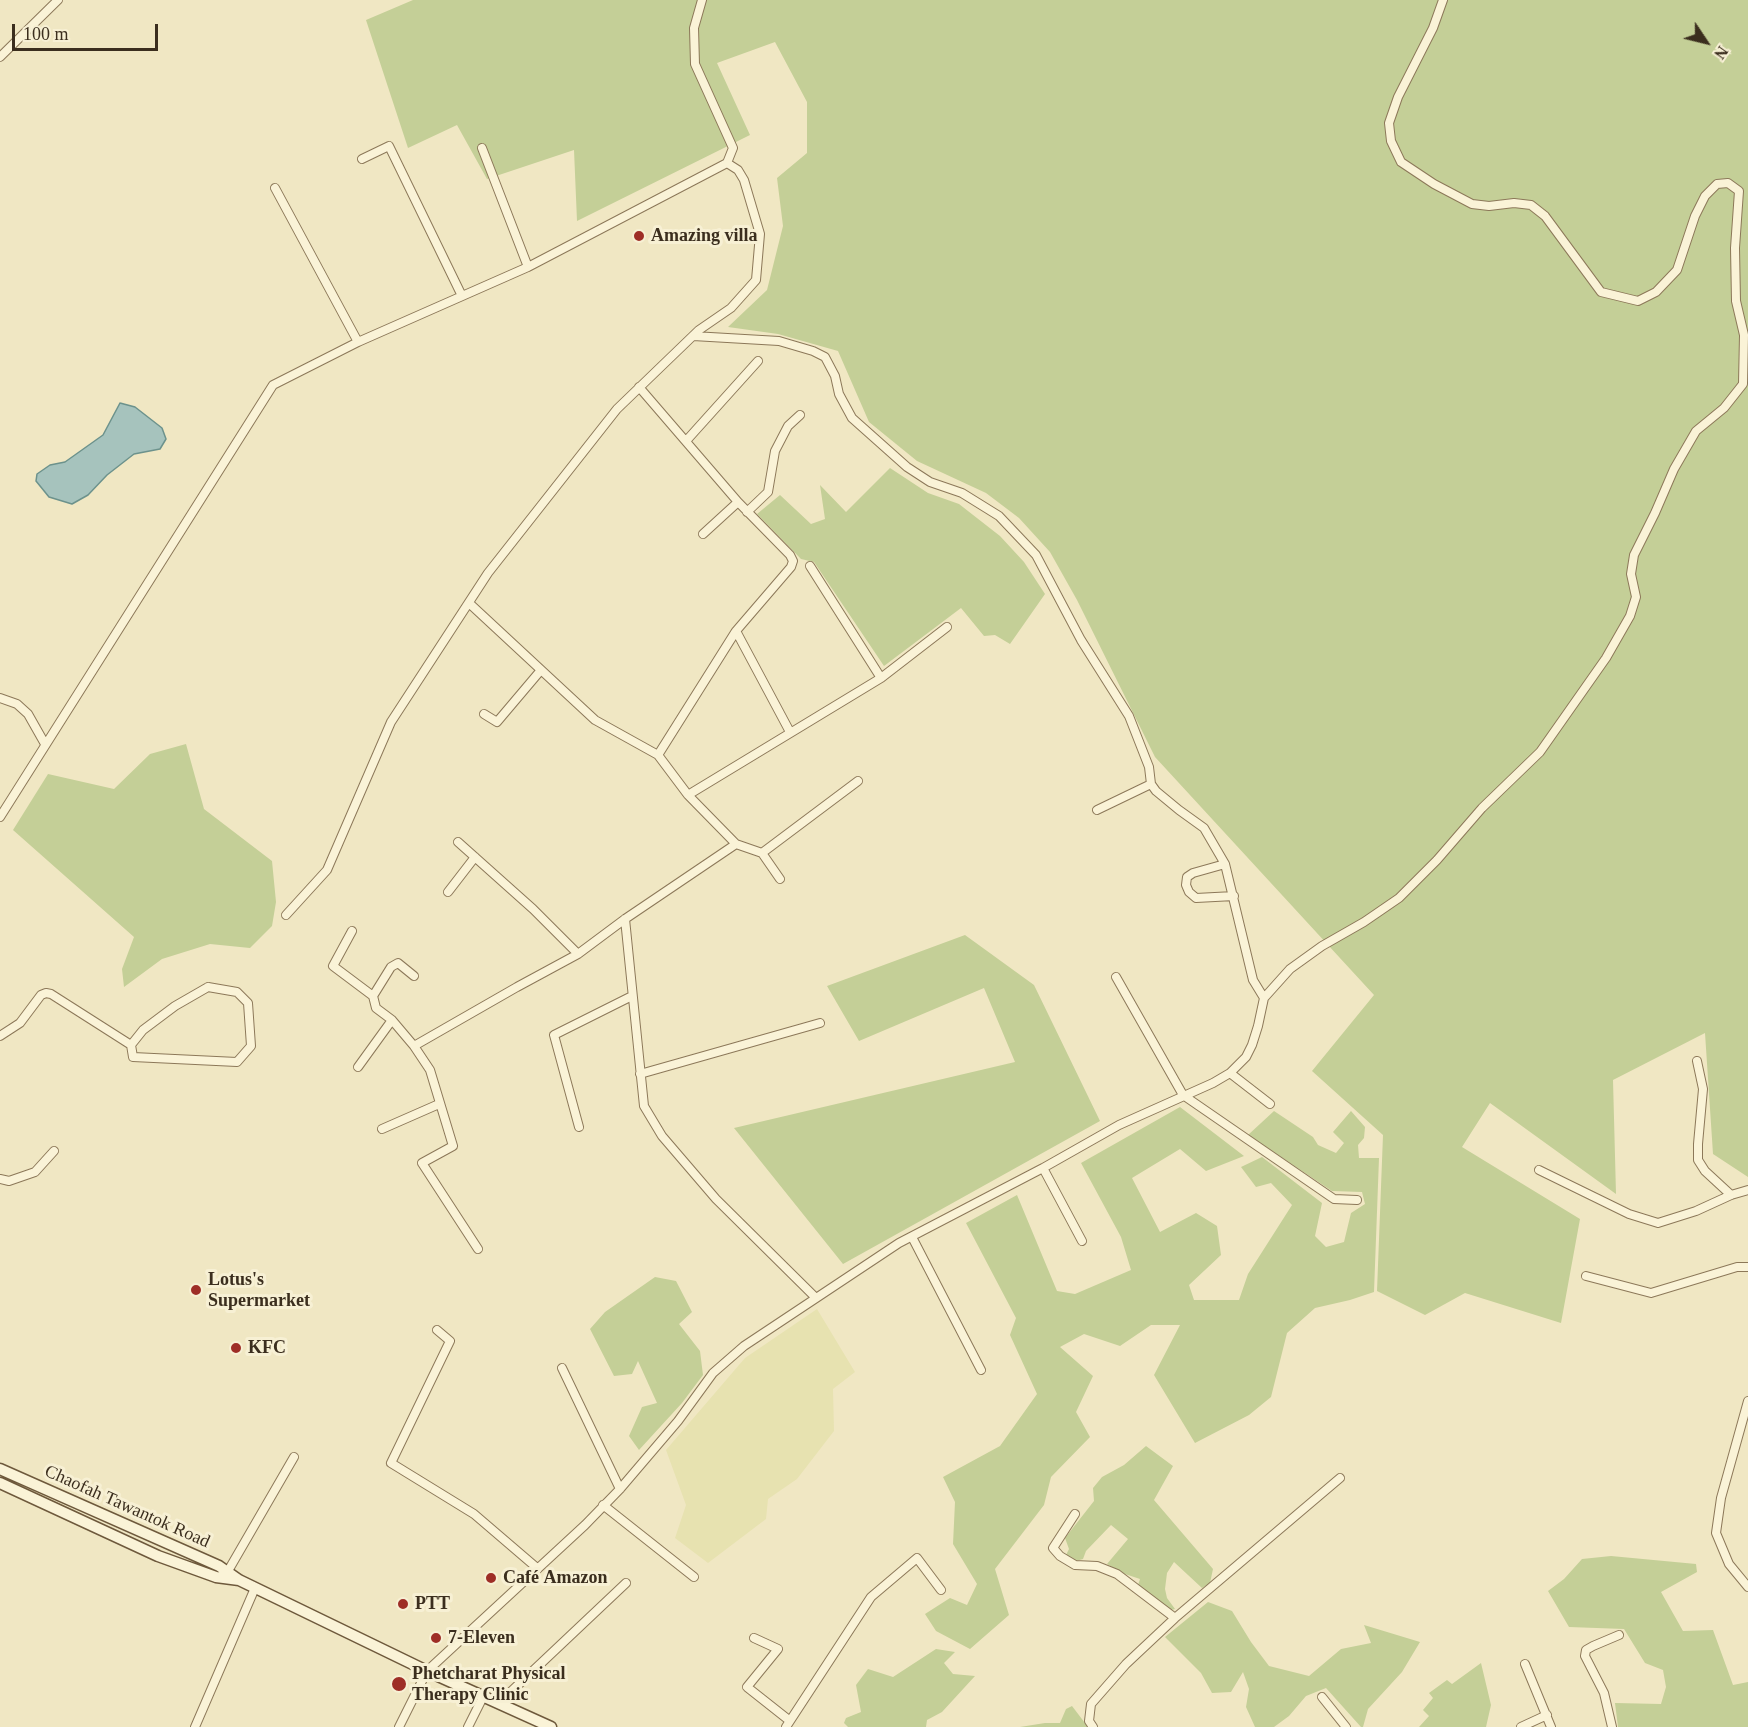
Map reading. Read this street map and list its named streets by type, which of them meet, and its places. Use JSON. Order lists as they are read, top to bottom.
{
  "streets": {
    "main road": ["Chaofah Tawantok Road"]
  },
  "places": [
    "Amazing villa",
    "Lotus's Supermarket",
    "KFC",
    "Café Amazon",
    "PTT",
    "7-Eleven",
    "Phetcharat Physical Therapy Clinic"
  ],
  "scale_bar": "100 m",
  "north": "bottom right"
}
